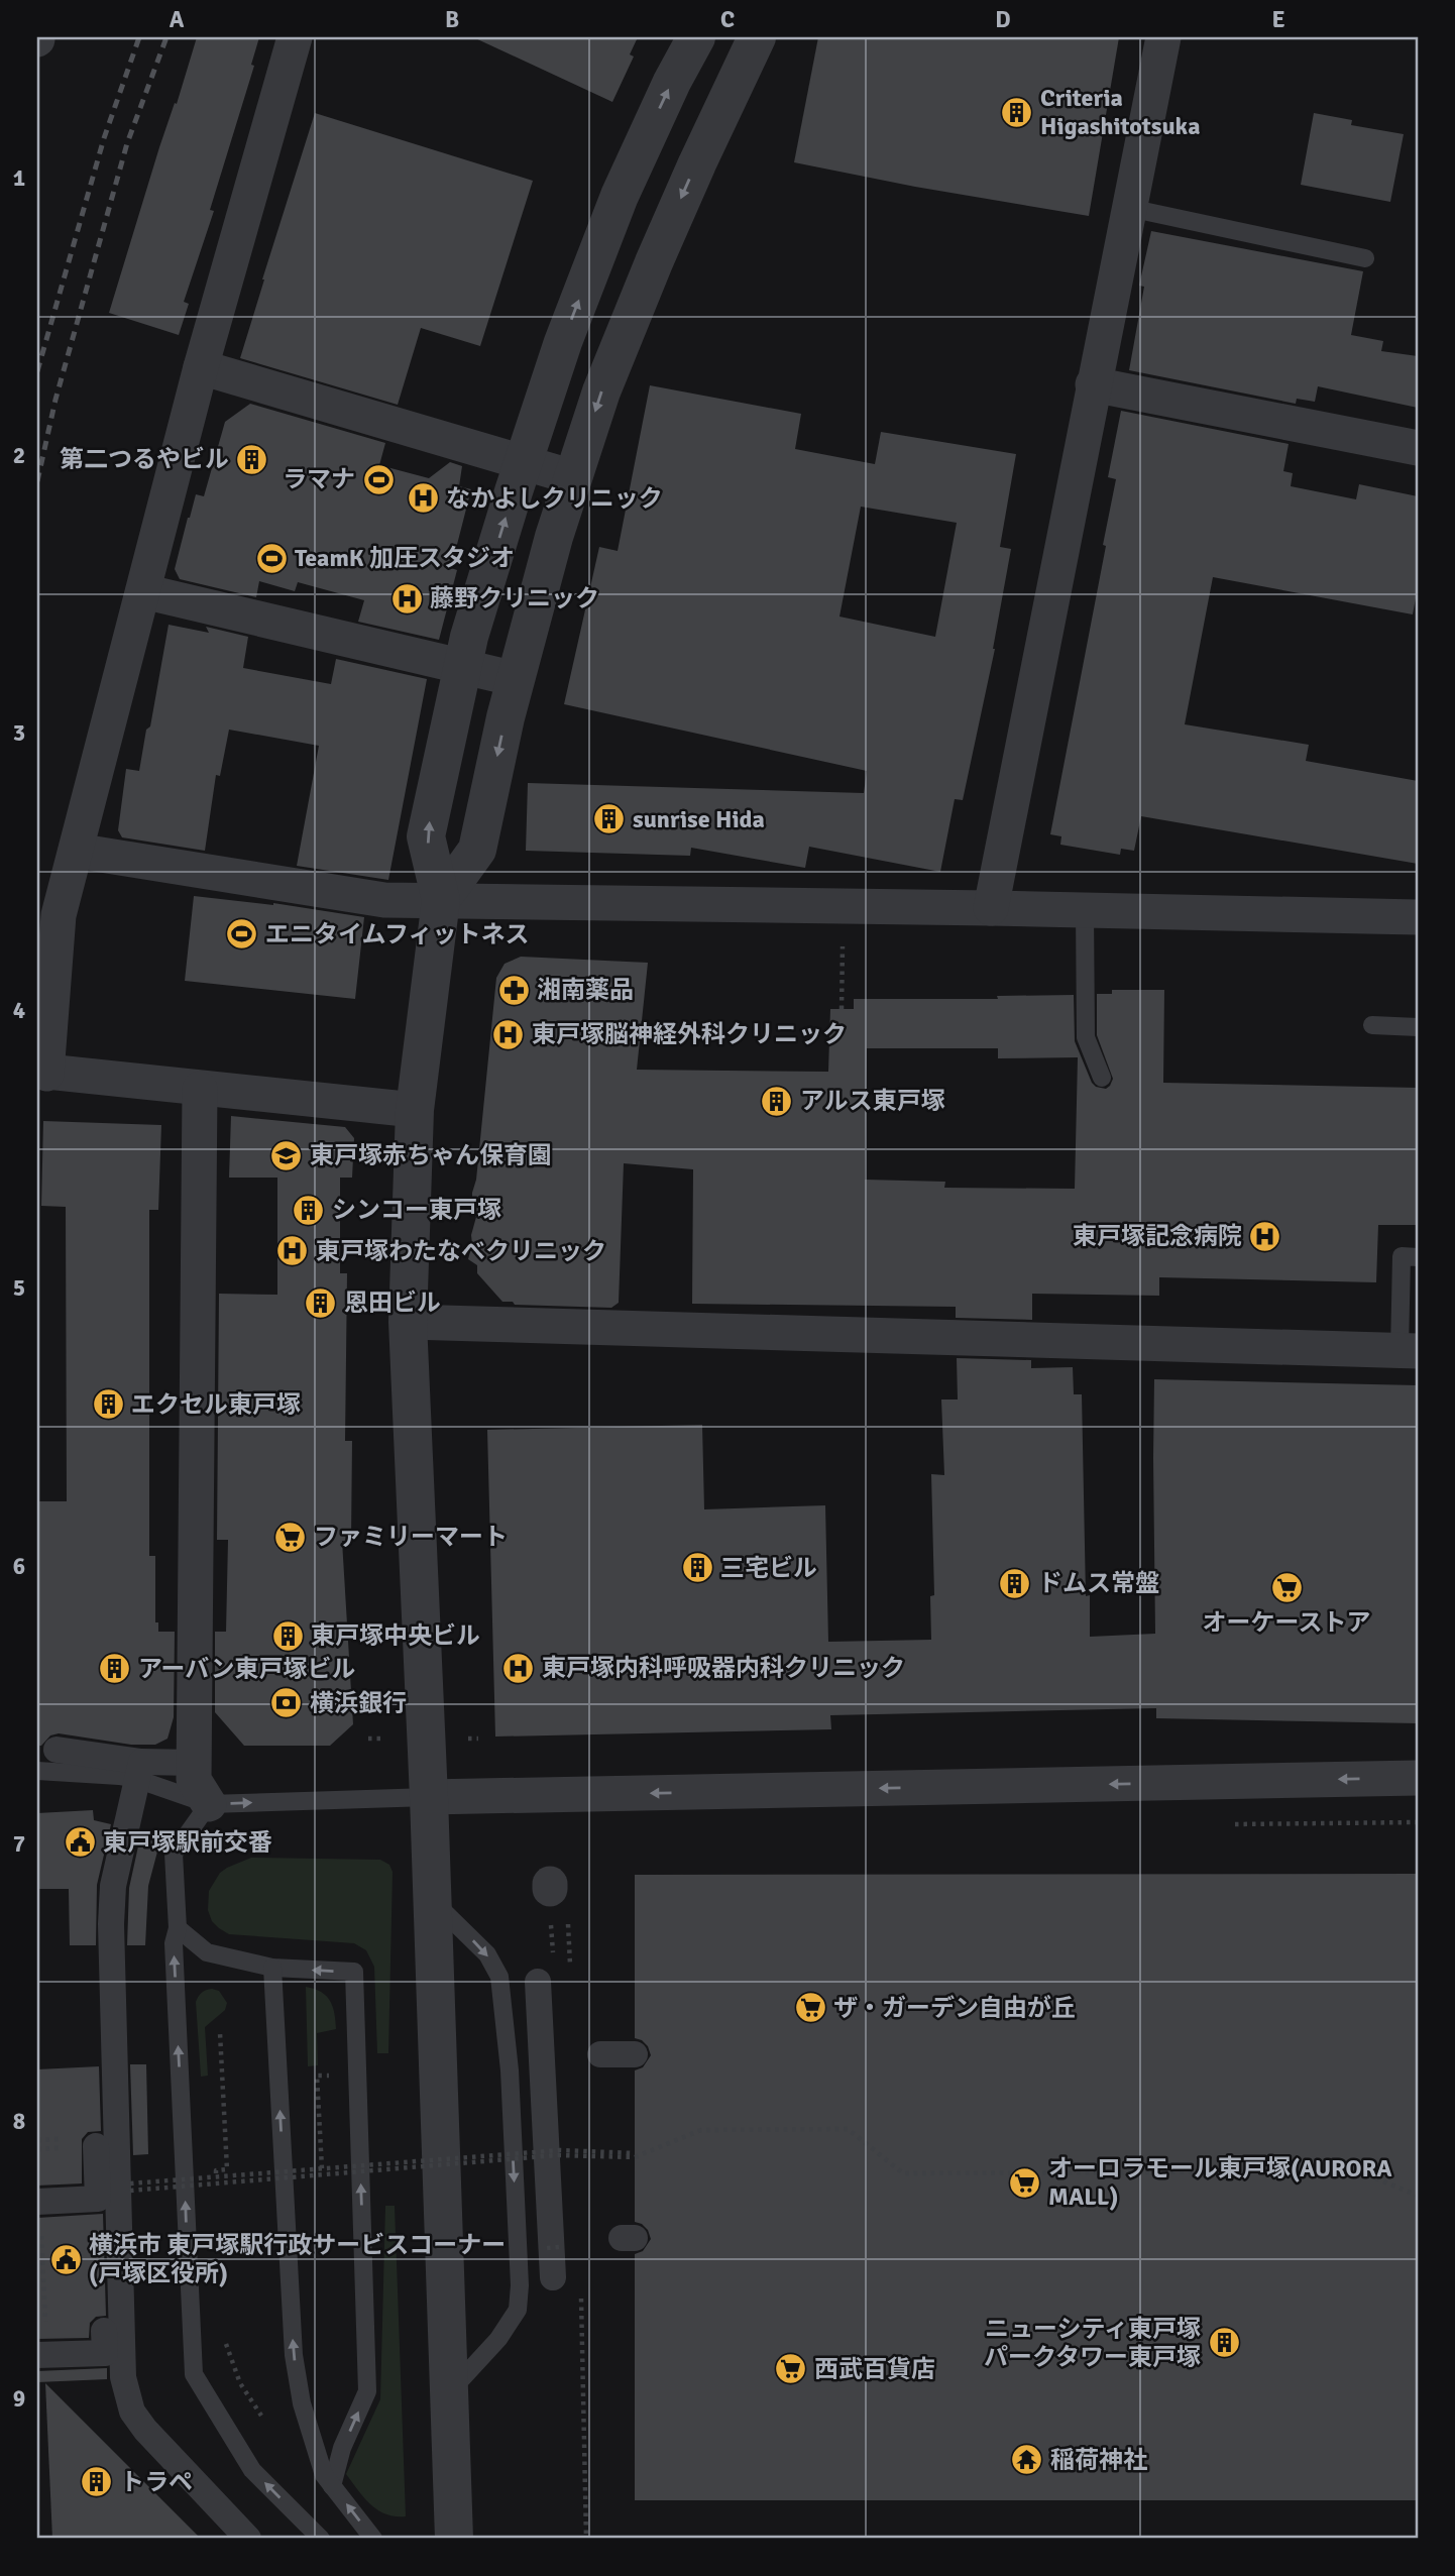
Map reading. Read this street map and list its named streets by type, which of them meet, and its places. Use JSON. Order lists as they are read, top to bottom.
{
  "places": {
    "building": [
      "Criteria Higashitotsuka",
      "第二つるやビル",
      "sunrise Hida",
      "アルス東戸塚",
      "シンコー東戸塚",
      "恩田ビル",
      "エクセル東戸塚",
      "三宅ビル",
      "ドムス常盤",
      "東戸塚中央ビル",
      "アーバン東戸塚ビル",
      "ニューシティ東戸塚 パークタワー東戸塚",
      "トラペ"
    ],
    "sports": ["ラマナ", "TeamK 加圧スタジオ", "エニタイムフィットネス"],
    "hospital": [
      "なかよしクリニック",
      "藤野クリニック",
      "東戸塚脳神経外科クリニック",
      "東戸塚記念病院",
      "東戸塚わたなべクリニック",
      "東戸塚内科呼吸器内科クリニック"
    ],
    "pharmacy": ["湘南薬品"],
    "school or university": ["東戸塚赤ちゃん保育園"],
    "supermarket": [
      "ファミリーマート",
      "オーケーストア",
      "ザ・ガーデン自由が丘",
      "オーロラモール東戸塚(AURORA MALL)",
      "西武百貨店"
    ],
    "bank": ["横浜銀行"],
    "public building": ["東戸塚駅前交番", "横浜市 東戸塚駅行政サービスコーナー (戸塚区役所)"],
    "temple": ["稲荷神社"]
  },
  "grid": {
    "columns": [
      "A",
      "B",
      "C",
      "D",
      "E"
    ],
    "rows": [
      "1",
      "2",
      "3",
      "4",
      "5",
      "6",
      "7",
      "8",
      "9"
    ]
  }
}
